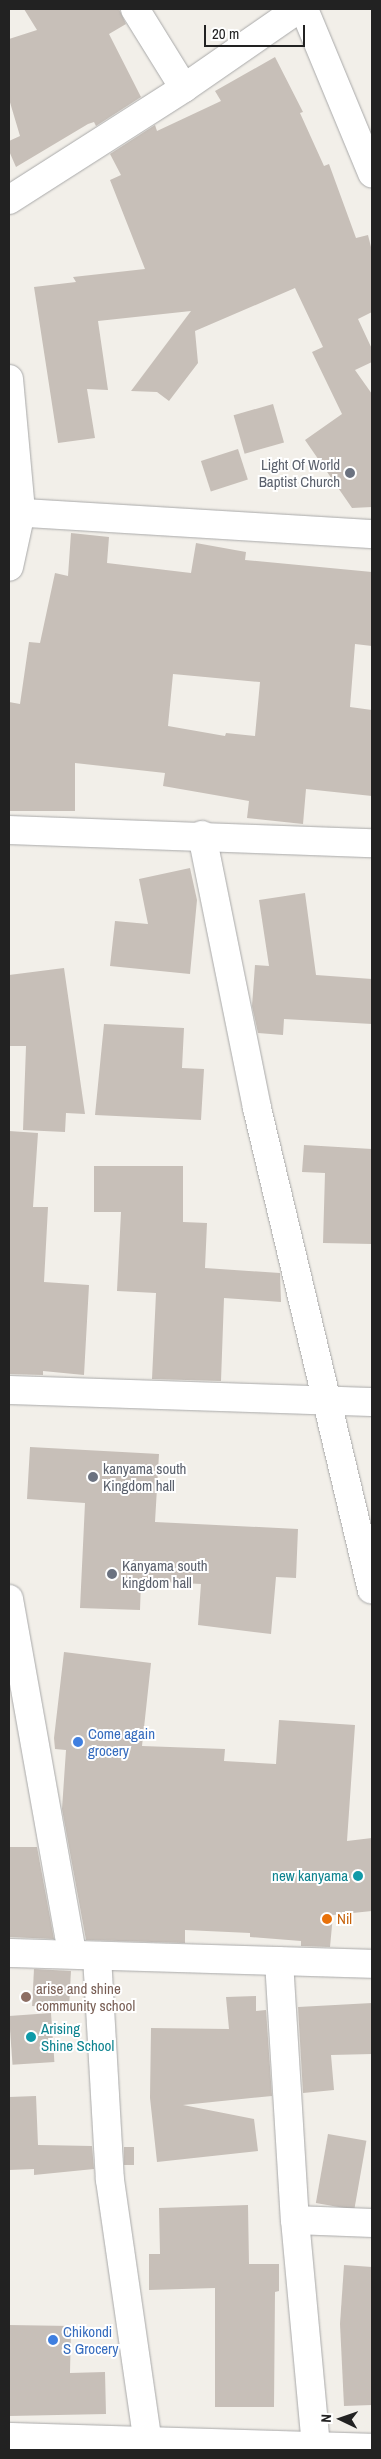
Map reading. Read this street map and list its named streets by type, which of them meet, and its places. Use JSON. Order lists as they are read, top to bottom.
{
  "places": [
    "Light Of World Baptist Church",
    "kanyama south Kingdom hall",
    "Kanyama south kingdom hall",
    "Come again grocery",
    "new kanyama",
    "Nil",
    "arise and shine community school",
    "Arising Shine School",
    "Chikondi S Grocery"
  ],
  "scale_bar": "20 m",
  "north": "left"
}
